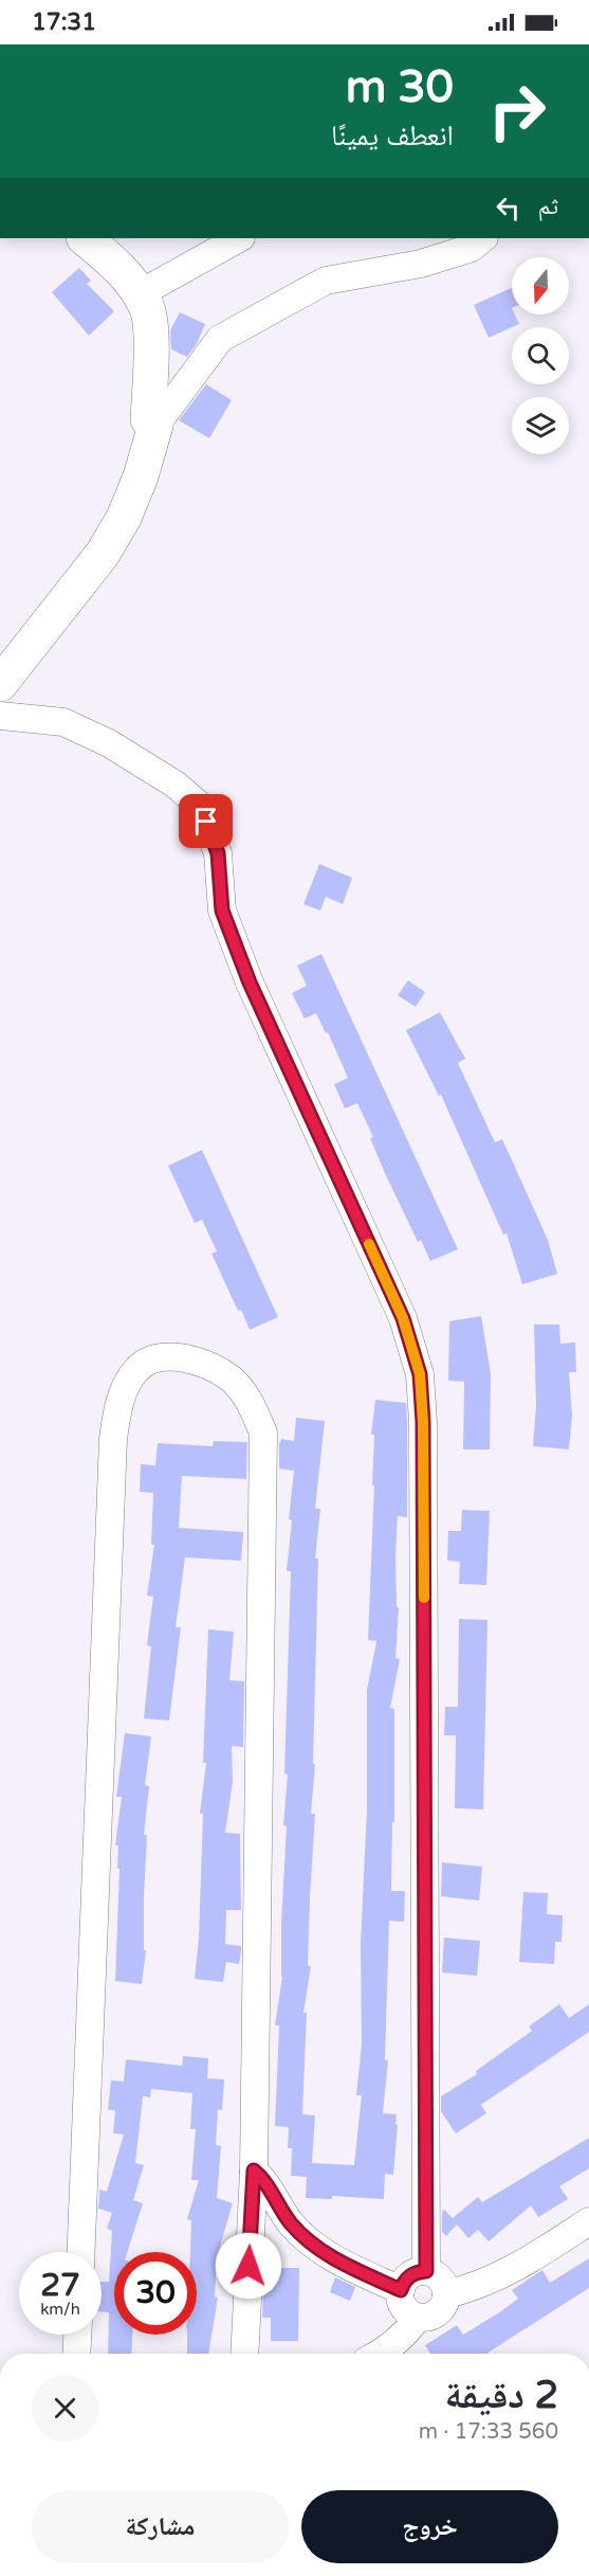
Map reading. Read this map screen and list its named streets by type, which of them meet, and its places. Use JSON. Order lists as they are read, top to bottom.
{
  "north": "bottom",
  "page": {
    "status": "17:31",
    "turn": ["30 m", "انعطف يمينًا"],
    "then": "ثم",
    "speed": "27 km/h",
    "limit": "30",
    "heading": ["2 دقيقة", "560 m · 17:33"],
    "buttons": ["خروج", "مشاركة"]
  }
}
